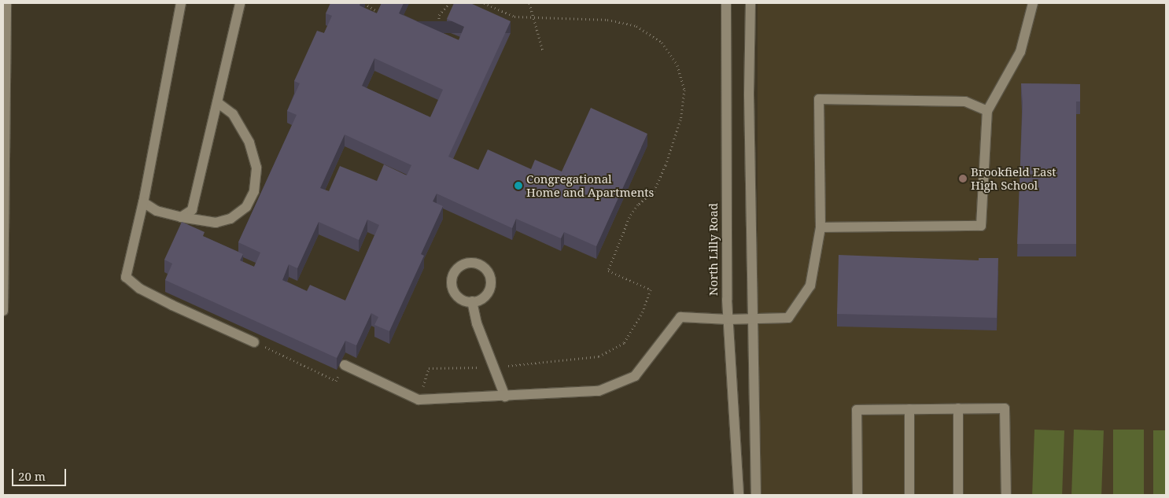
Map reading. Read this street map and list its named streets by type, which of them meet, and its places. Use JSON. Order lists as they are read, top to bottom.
{
  "streets": {
    "street": ["North Lilly Road"]
  },
  "places": ["Brookfield East High School", "Congregational Home and Apartments"],
  "scale_bar": "20 m"
}
